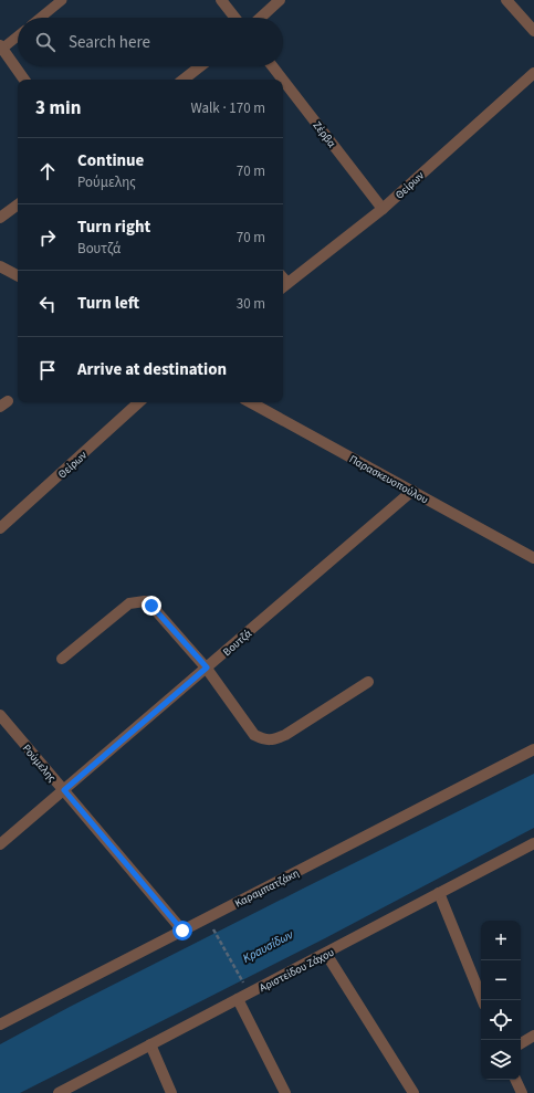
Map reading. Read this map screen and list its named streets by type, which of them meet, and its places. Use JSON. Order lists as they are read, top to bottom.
{
  "streets": {
    "street": [
      "Ζέρβα",
      "Θείρων",
      "Παρασκευοπούλου",
      "Βουτζά",
      "Ρούμελης",
      "Καραμπατζάκη",
      "Αριστείδου Ζάχου"
    ]
  },
  "crossings": [
    ["Ζέρβα", "Θείρων"],
    ["Παρασκευοπούλου", "Βουτζά"],
    ["Βουτζά", "Ρούμελης"],
    ["Ρούμελης", "Καραμπατζάκη"]
  ],
  "water": ["Κραυσίδων"],
  "page": {
    "search": "Search here",
    "heading": ["3 min", "Walk · 170 m"],
    "list": [
      ["Continue", "Ρούμελης", "70 m"],
      ["Turn right", "Βουτζά", "70 m"],
      ["Turn left", "30 m"],
      "Arrive at destination"
    ],
    "map_buttons": ["+", "−"]
  }
}
